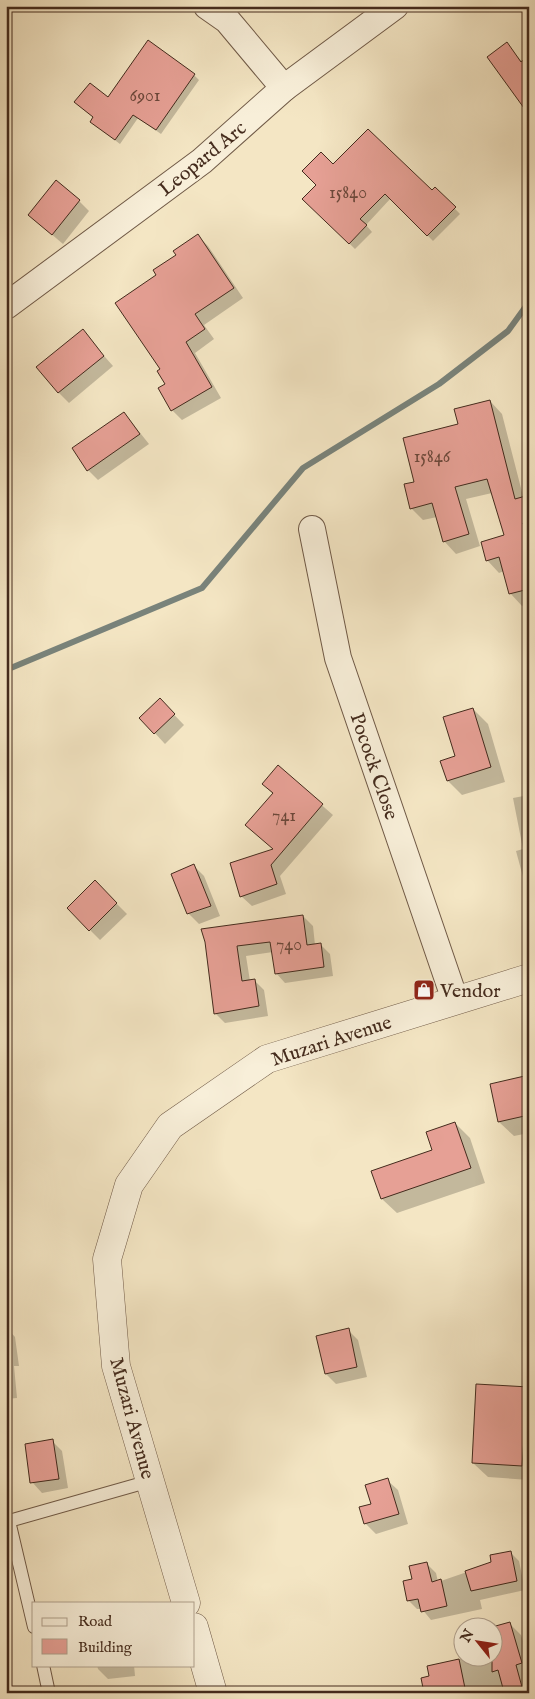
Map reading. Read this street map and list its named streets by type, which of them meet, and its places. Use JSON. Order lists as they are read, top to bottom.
{
  "streets": {
    "street": ["Leopard Arc", "Pocock Close", "Muzari Avenue"]
  },
  "crossings": [
    ["Pocock Close", "Muzari Avenue"]
  ],
  "places": {
    "shop": ["Vendor"]
  },
  "house_numbers": [
    "6901",
    "15840",
    "15846",
    "741",
    "740"
  ],
  "legend": ["Road", "Building"],
  "north": "top left"
}
